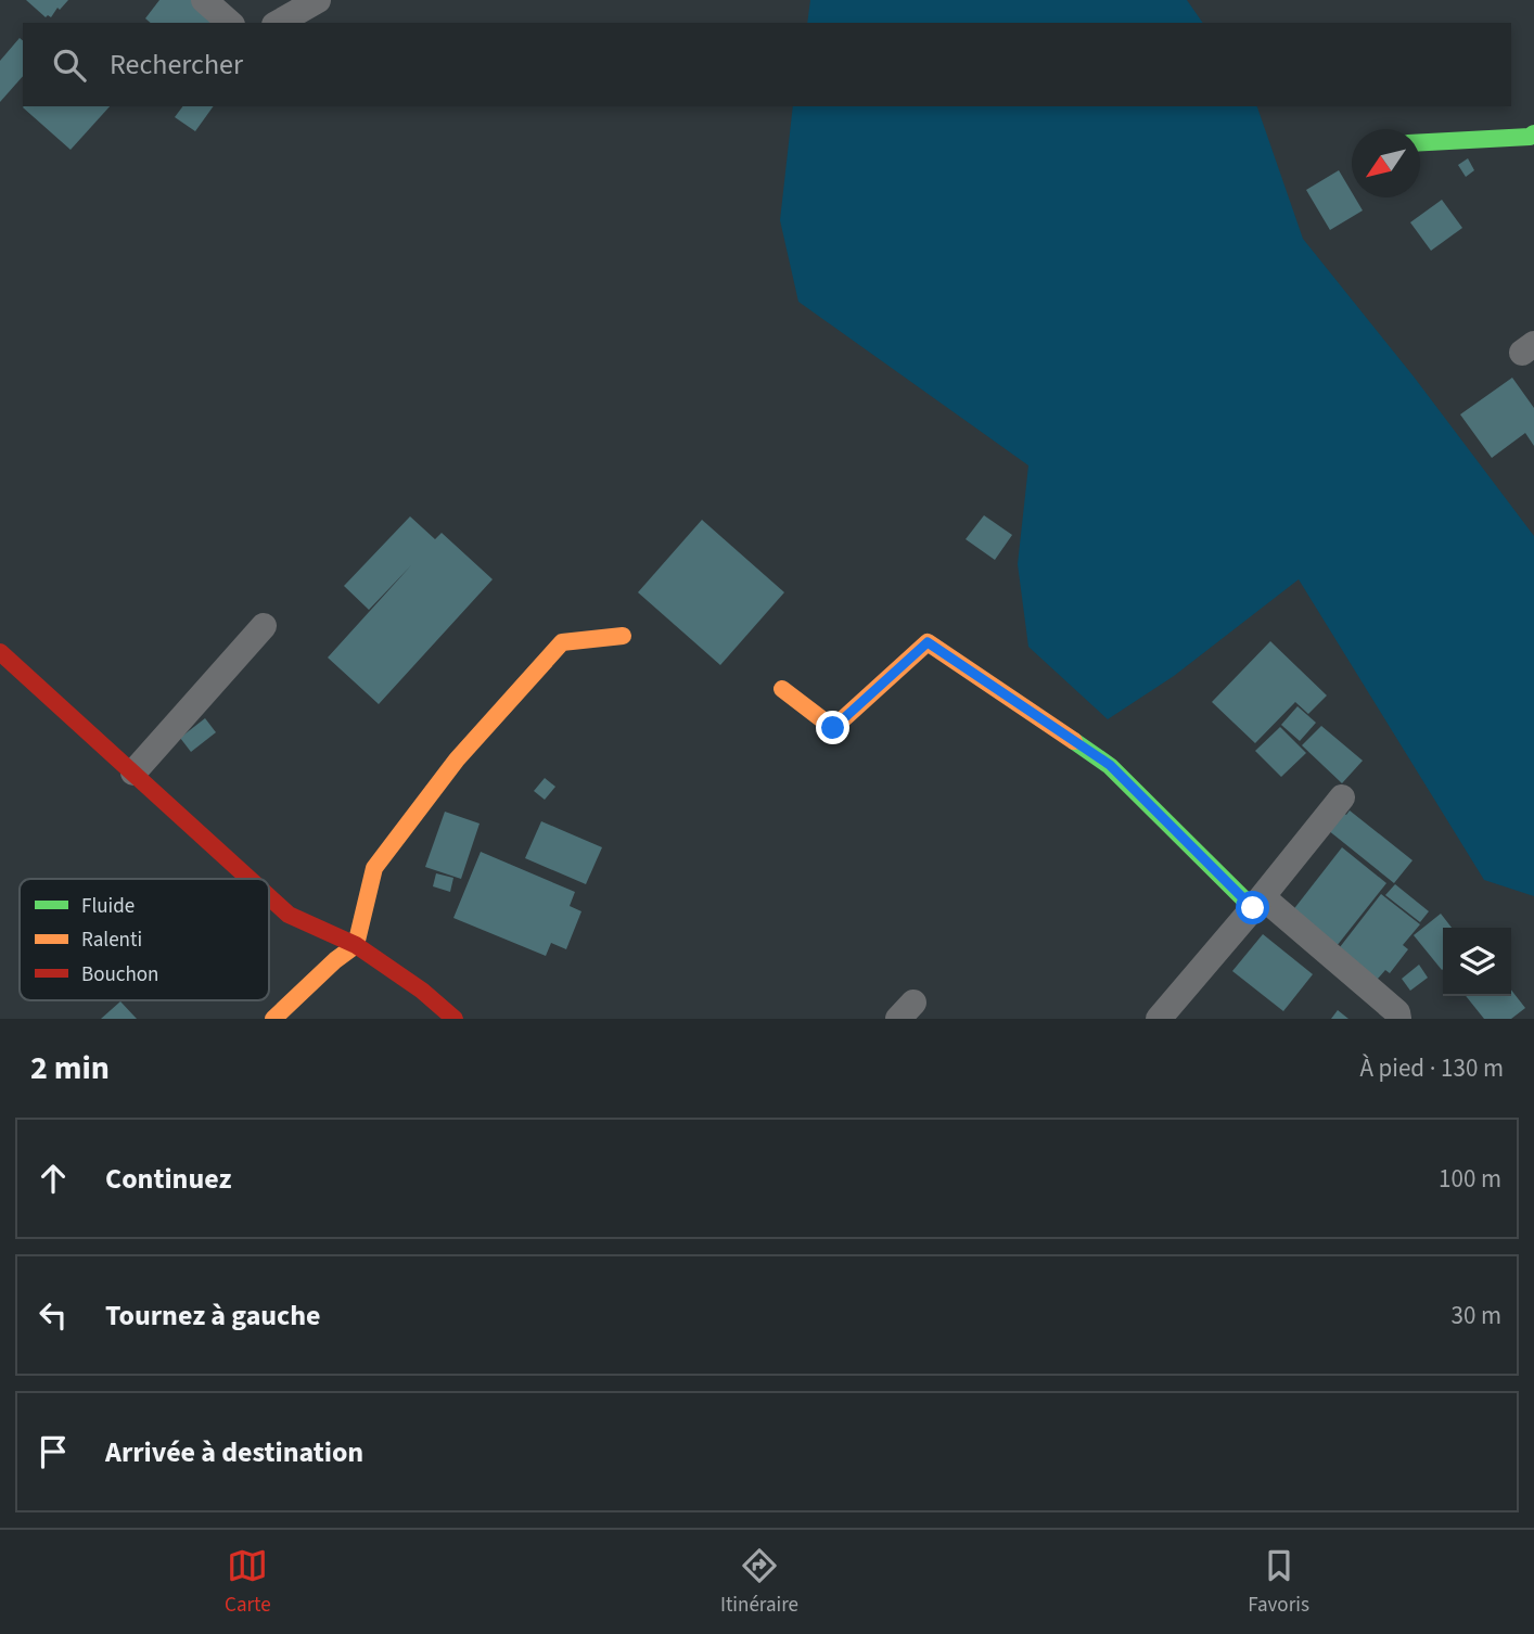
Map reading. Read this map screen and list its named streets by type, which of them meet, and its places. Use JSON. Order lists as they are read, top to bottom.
{
  "legend": ["Fluide", "Ralenti", "Bouchon"],
  "north": "bottom left",
  "page": {
    "search": "Rechercher",
    "heading": ["2 min", "À pied · 130 m"],
    "list": [
      ["Continuez", "100 m"],
      ["Tournez à gauche", "30 m"],
      "Arrivée à destination"
    ],
    "nav": ["Carte", "Itinéraire", "Favoris"]
  }
}
